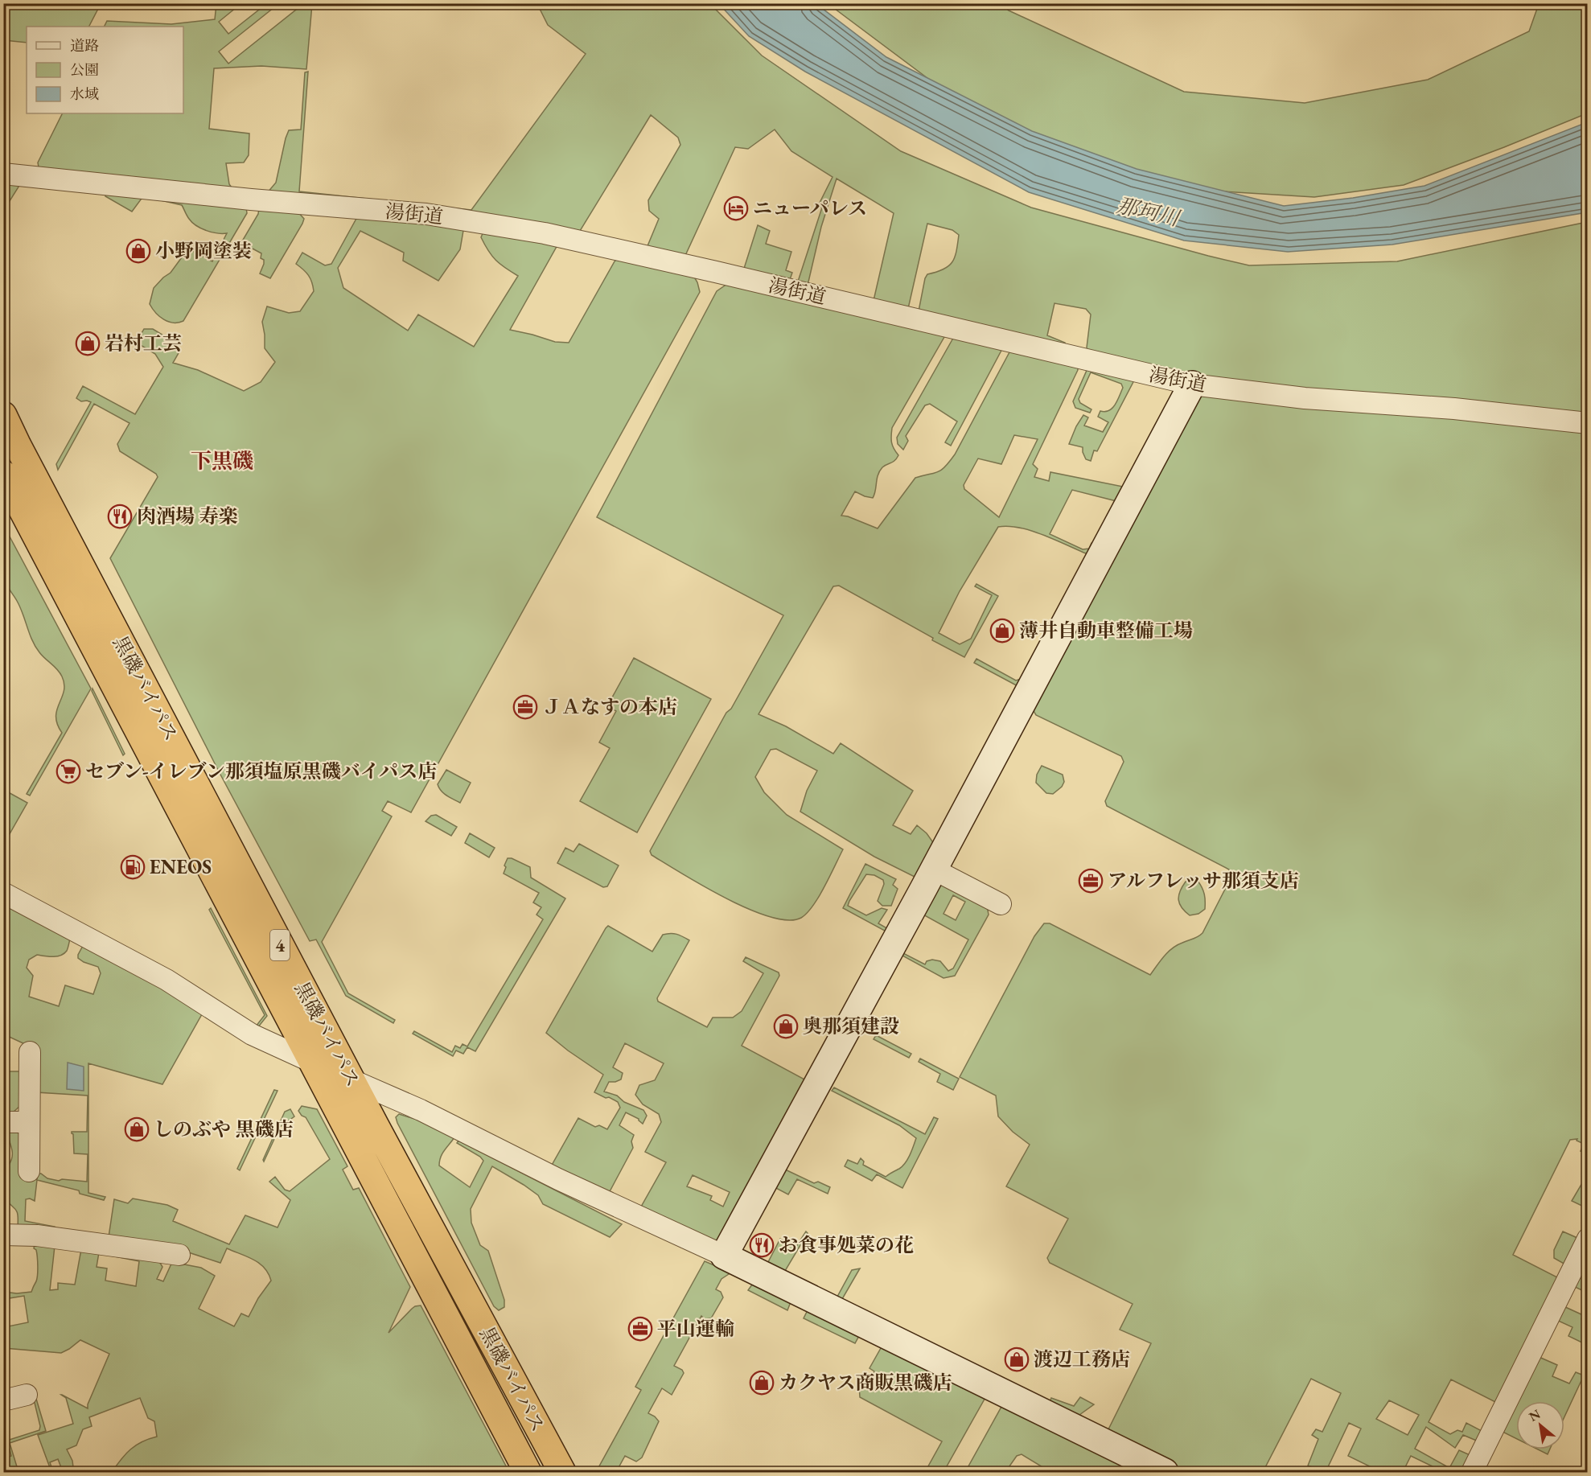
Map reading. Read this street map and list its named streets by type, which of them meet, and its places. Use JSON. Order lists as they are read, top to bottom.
{
  "streets": {
    "highway": ["黒磯バイパス", "4"],
    "street": ["湯街道"]
  },
  "districts": ["下黒磯"],
  "water": ["那珂川"],
  "places": {
    "hotel": ["ニューパレス"],
    "shop": [
      "小野岡塗装",
      "岩村工芸",
      "薄井自動車整備工場",
      "奥那須建設",
      "しのぶや 黒磯店",
      "渡辺工務店",
      "カクヤス商販黒磯店"
    ],
    "restaurant": ["肉酒場 寿楽", "お食事処菜の花"],
    "office": ["ＪＡなすの本店", "アルフレッサ那須支店", "平山運輸"],
    "supermarket": ["セブン-イレブン那須塩原黒磯バイパス店"],
    "fuel station": ["ENEOS"]
  },
  "legend": ["道路", "公園", "水域"],
  "north": "top left"
}
